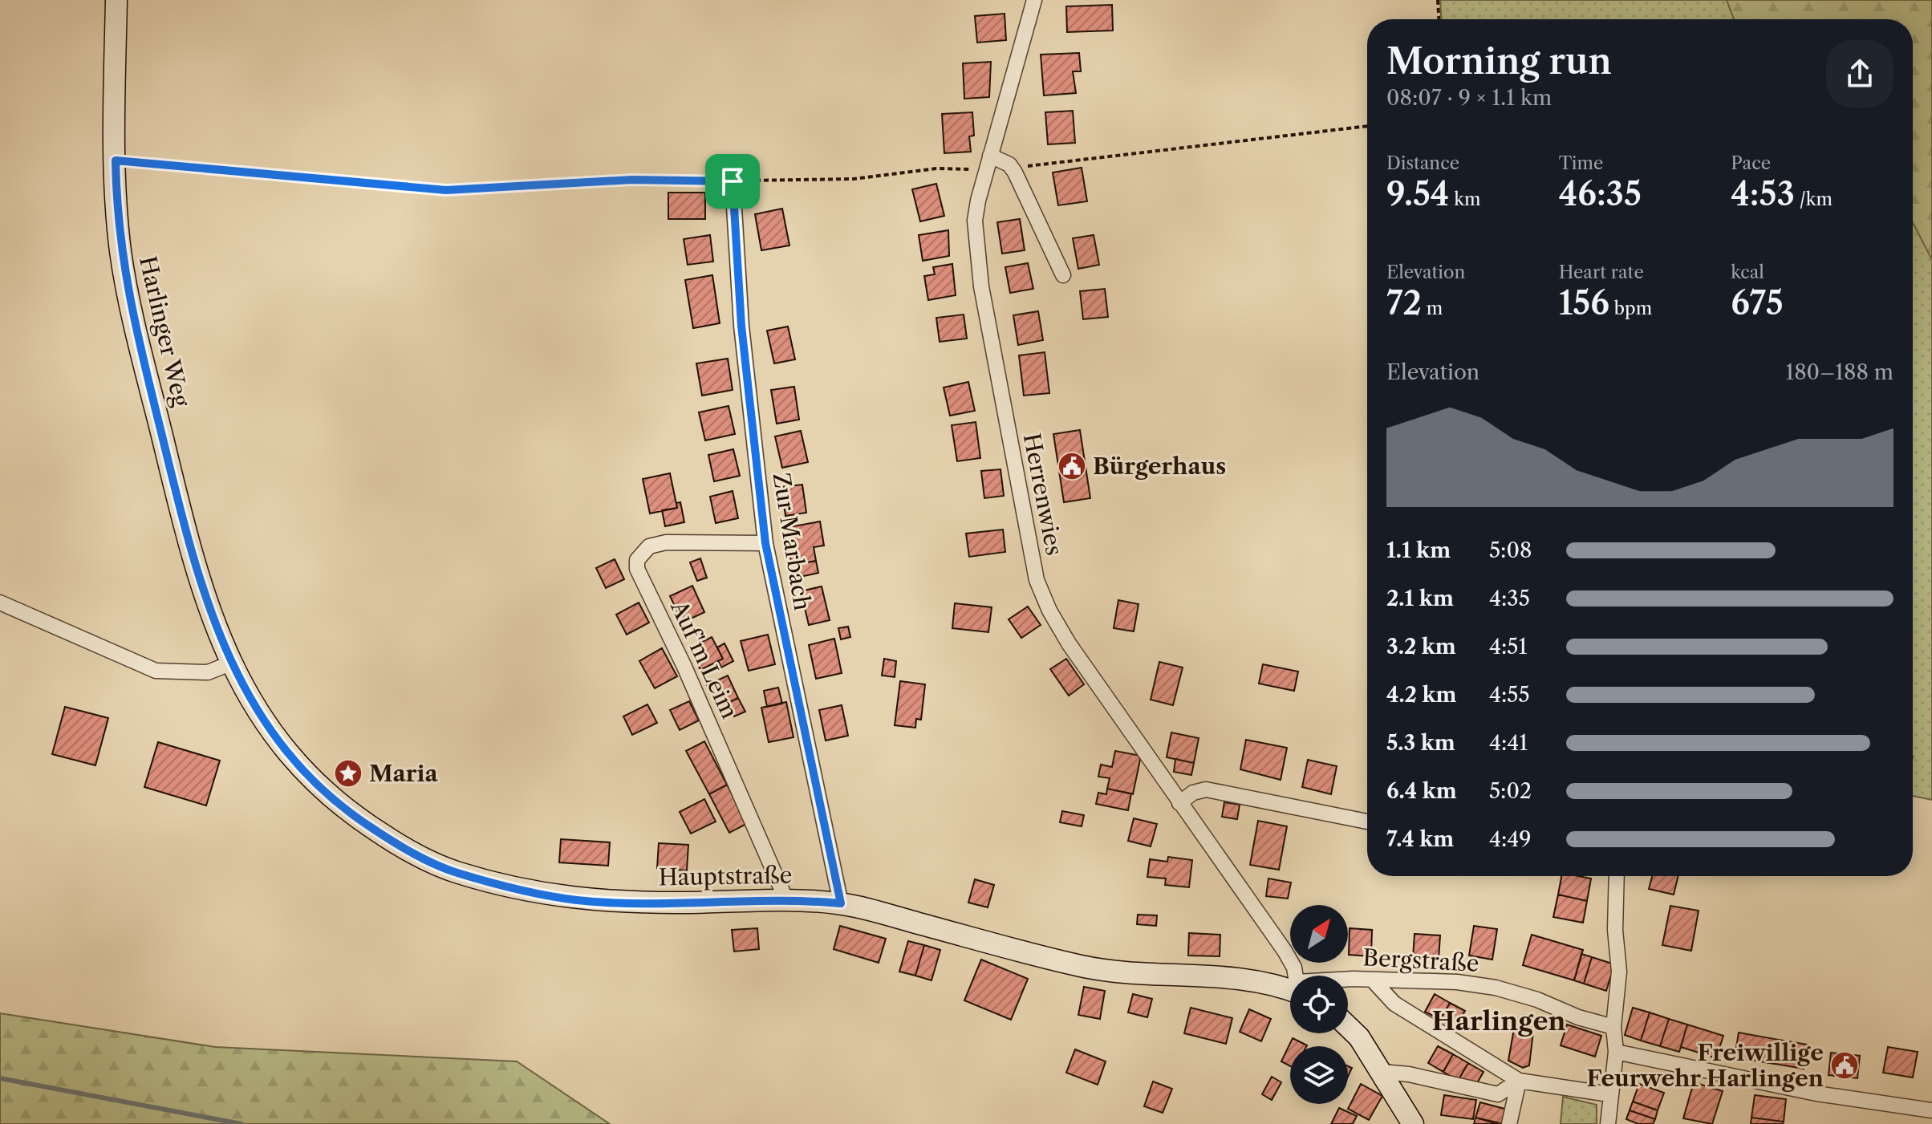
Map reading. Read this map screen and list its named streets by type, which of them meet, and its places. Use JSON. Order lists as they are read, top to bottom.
{
  "streets": {
    "street": [
      "Harlinger Weg",
      "Herrenwies",
      "Zur Marbach",
      "Auf'm Leim",
      "Hauptstraße",
      "Bergstraße"
    ]
  },
  "crossings": [
    ["Harlinger Weg", "Hauptstraße"],
    ["Zur Marbach", "Auf'm Leim"],
    ["Zur Marbach", "Hauptstraße"],
    ["Auf'm Leim", "Hauptstraße"]
  ],
  "districts": ["Harlingen"],
  "places": {
    "public building": ["Bürgerhaus", "Freiwillige Feurwehr Harlingen"],
    "place": ["Maria"]
  },
  "north": "top right",
  "page": {
    "heading": ["Morning run", "08:07 · 9 × 1.1 km"],
    "stats": [
      ["Distance", "9.54 km"],
      ["Time", "46:35"],
      ["Pace", "4:53 /km"],
      ["Elevation", "72 m"],
      ["Heart rate", "156 bpm"],
      ["kcal", "675"]
    ],
    "chart": ["Elevation", "180–188 m"],
    "list": [
      {
        "name": "1.1 km",
        "note": "5:08"
      },
      {
        "name": "2.1 km",
        "note": "4:35"
      },
      {
        "name": "3.2 km",
        "note": "4:51"
      },
      {
        "name": "4.2 km",
        "note": "4:55"
      },
      {
        "name": "5.3 km",
        "note": "4:41"
      },
      {
        "name": "6.4 km",
        "note": "5:02"
      },
      {
        "name": "7.4 km",
        "note": "4:49"
      }
    ]
  }
}
